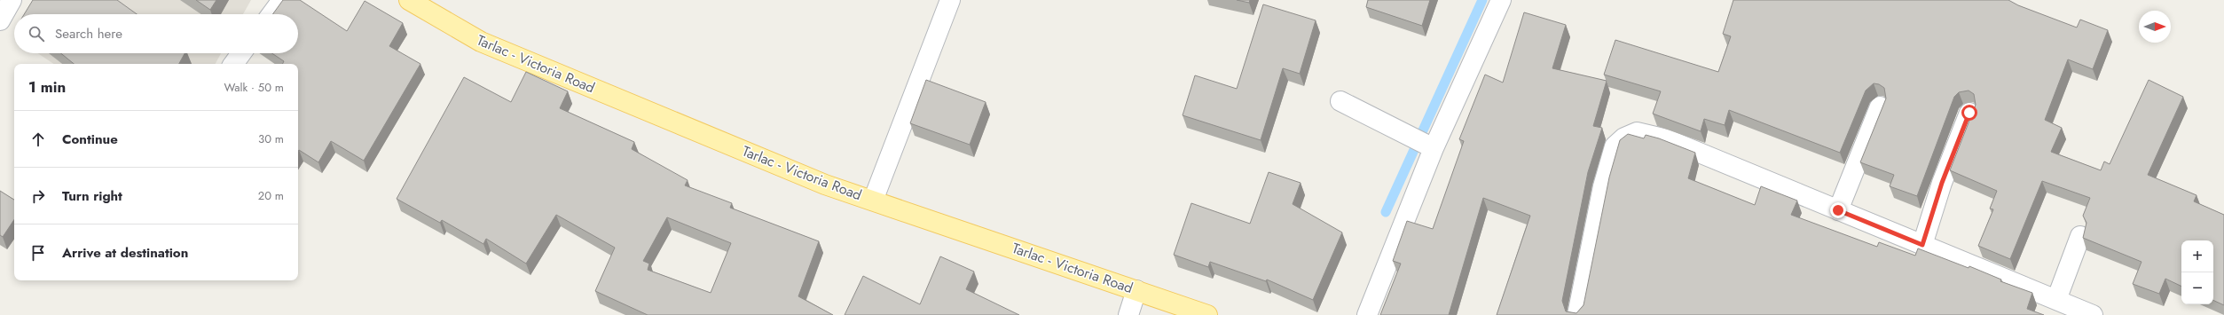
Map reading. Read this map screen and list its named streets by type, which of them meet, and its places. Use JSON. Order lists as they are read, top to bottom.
{
  "streets": {
    "main road": ["Tarlac - Victoria Road"]
  },
  "north": "right",
  "page": {
    "search": "Search here",
    "heading": ["1 min", "Walk · 50 m"],
    "list": [
      ["Continue", "30 m"],
      ["Turn right", "20 m"],
      "Arrive at destination"
    ],
    "map_buttons": ["+", "−"]
  }
}
